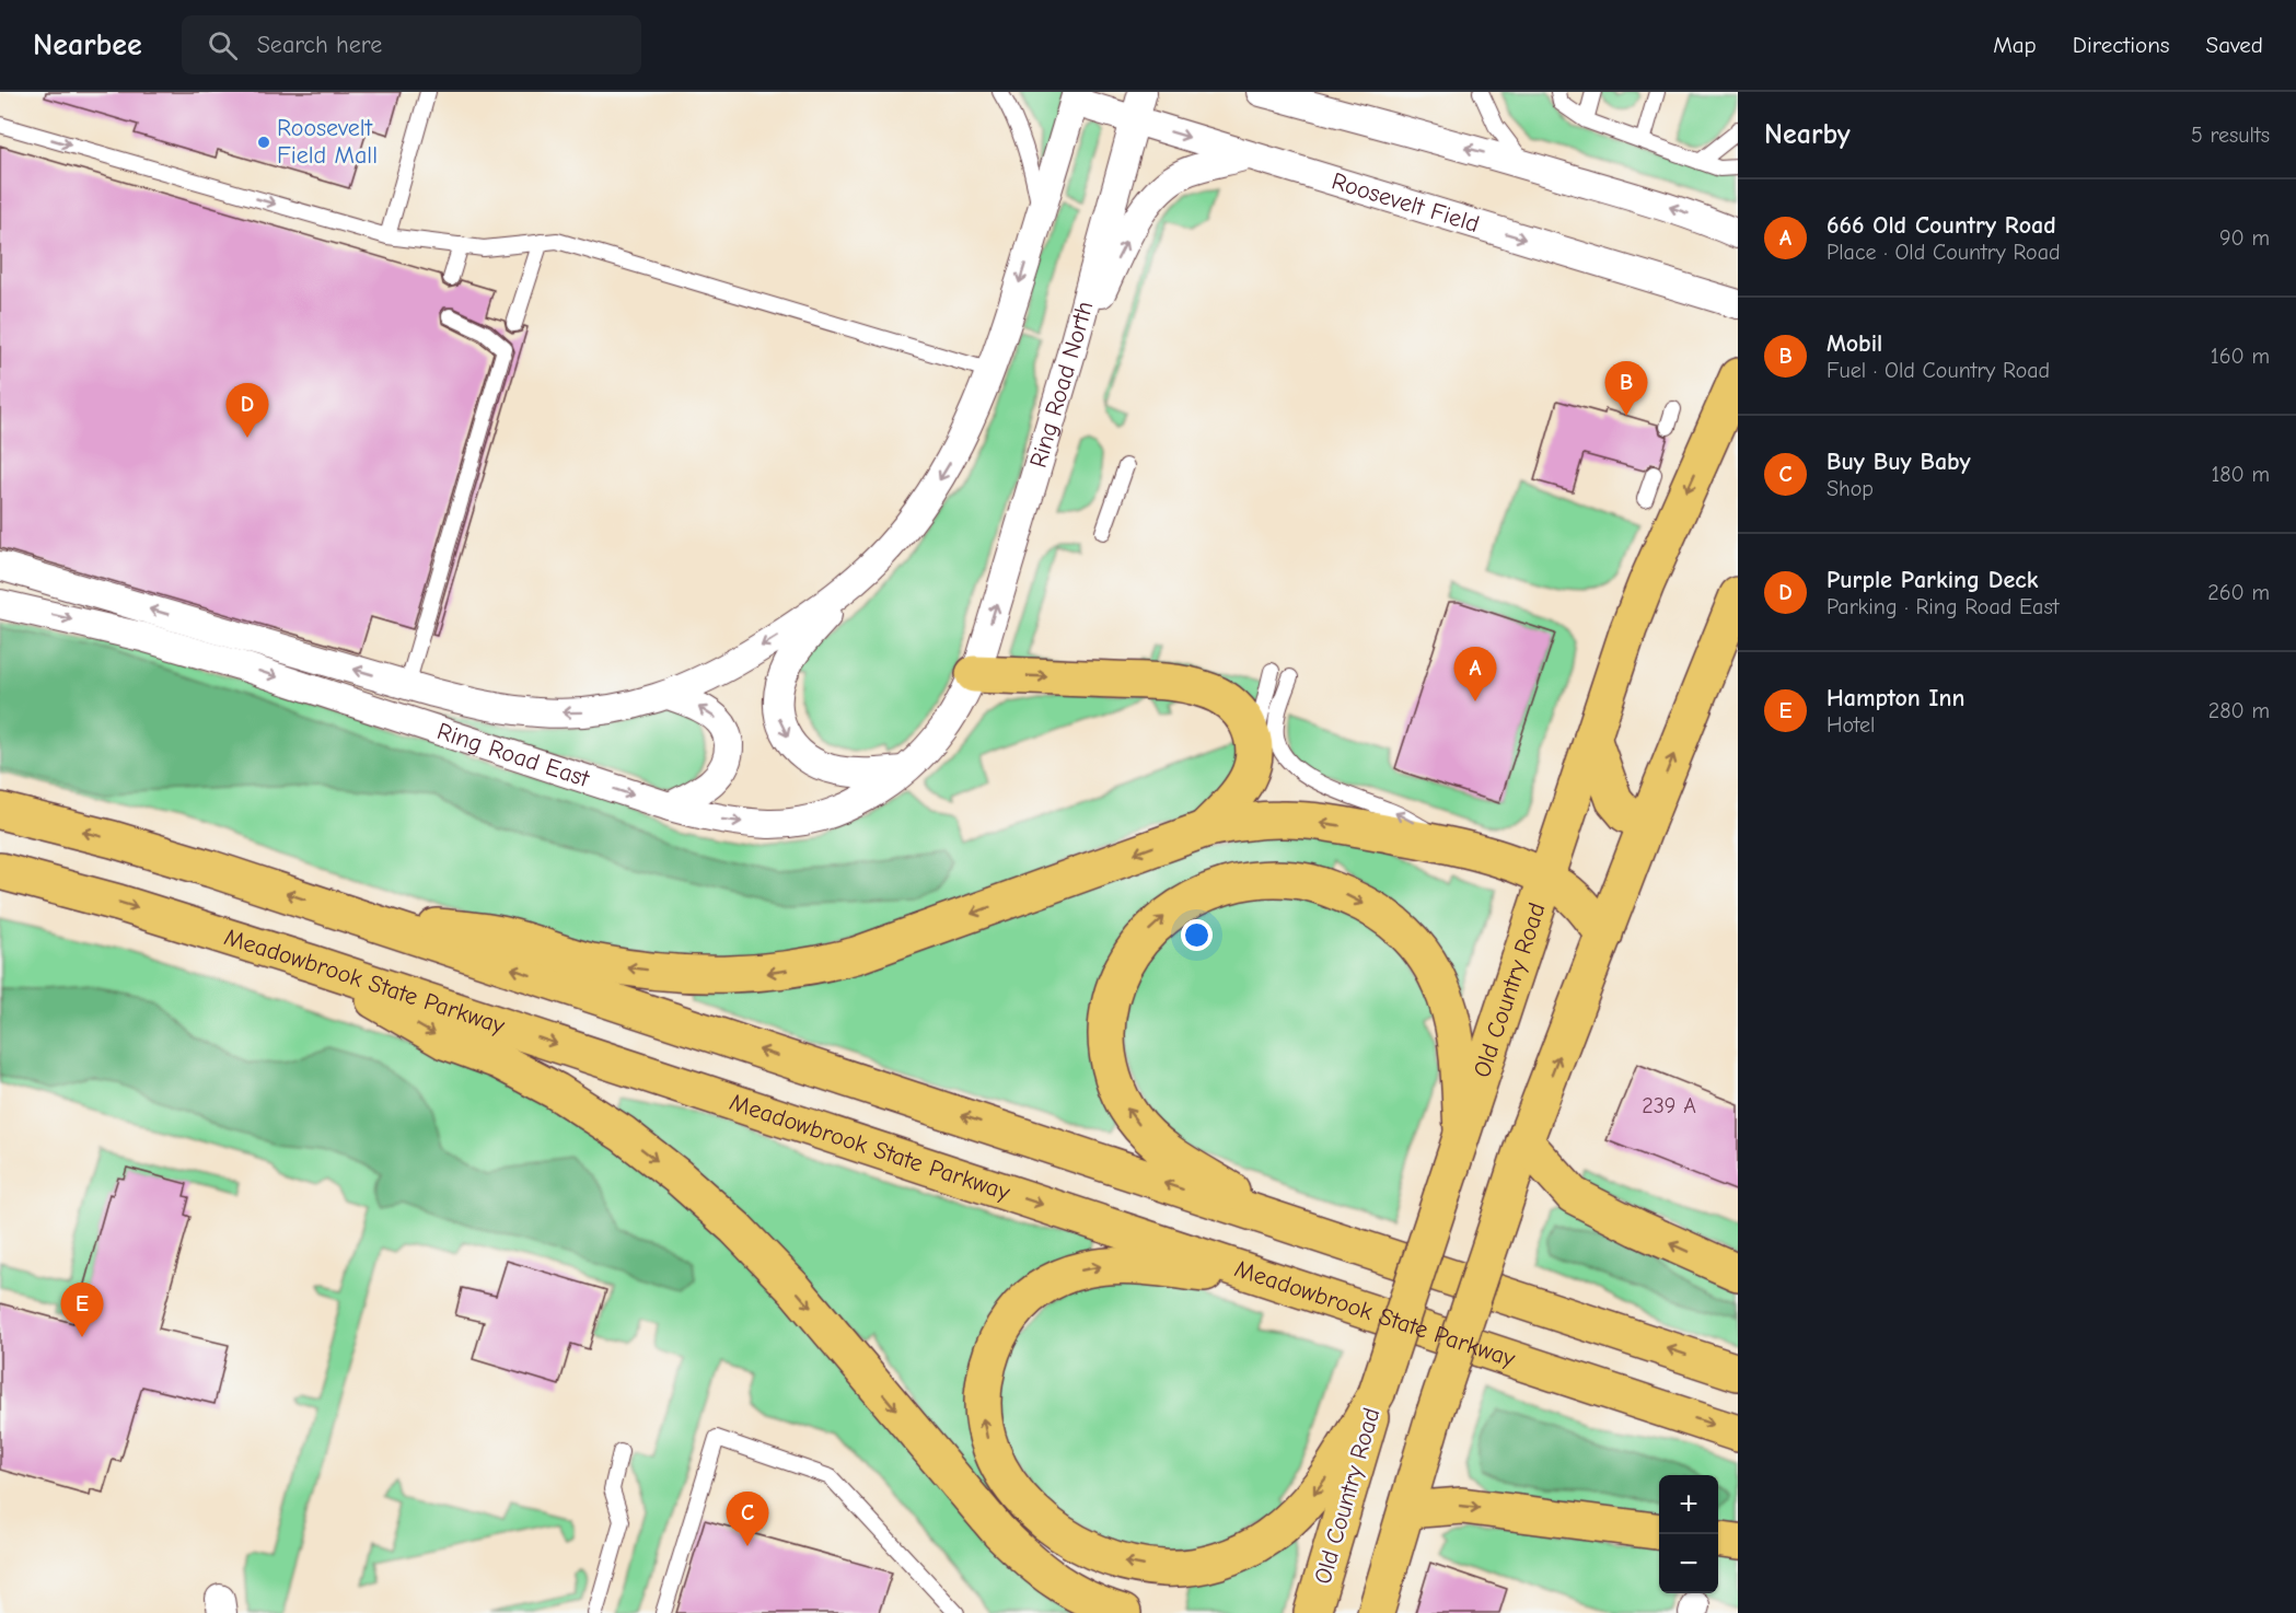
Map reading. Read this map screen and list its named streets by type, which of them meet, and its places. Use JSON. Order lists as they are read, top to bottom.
{
  "streets": {
    "main road": ["Meadowbrook State Parkway", "Old Country Road"],
    "street": ["Roosevelt Field", "Ring Road North", "Ring Road East"]
  },
  "crossings": [
    ["Roosevelt Field", "Ring Road North"],
    ["Ring Road North", "Ring Road East"]
  ],
  "places": ["Roosevelt Field Mall"],
  "house_numbers": ["239 A"],
  "page": {
    "header": "Nearbee",
    "search": "Search here",
    "nav": ["Map", "Directions", "Saved"],
    "heading": ["Nearby", "5 results"],
    "list": [
      {
        "mark": "A",
        "name": "666 Old Country Road",
        "note": "Place · Old Country Road",
        "value": "90 m"
      },
      {
        "mark": "B",
        "name": "Mobil",
        "note": "Fuel · Old Country Road",
        "value": "160 m"
      },
      {
        "mark": "C",
        "name": "Buy Buy Baby",
        "note": "Shop",
        "value": "180 m"
      },
      {
        "mark": "D",
        "name": "Purple Parking Deck",
        "note": "Parking · Ring Road East",
        "value": "260 m"
      },
      {
        "mark": "E",
        "name": "Hampton Inn",
        "note": "Hotel",
        "value": "280 m"
      }
    ],
    "pins": [
      "B",
      "D",
      "A",
      "E",
      "C"
    ],
    "map_buttons": ["+", "−"]
  }
}
